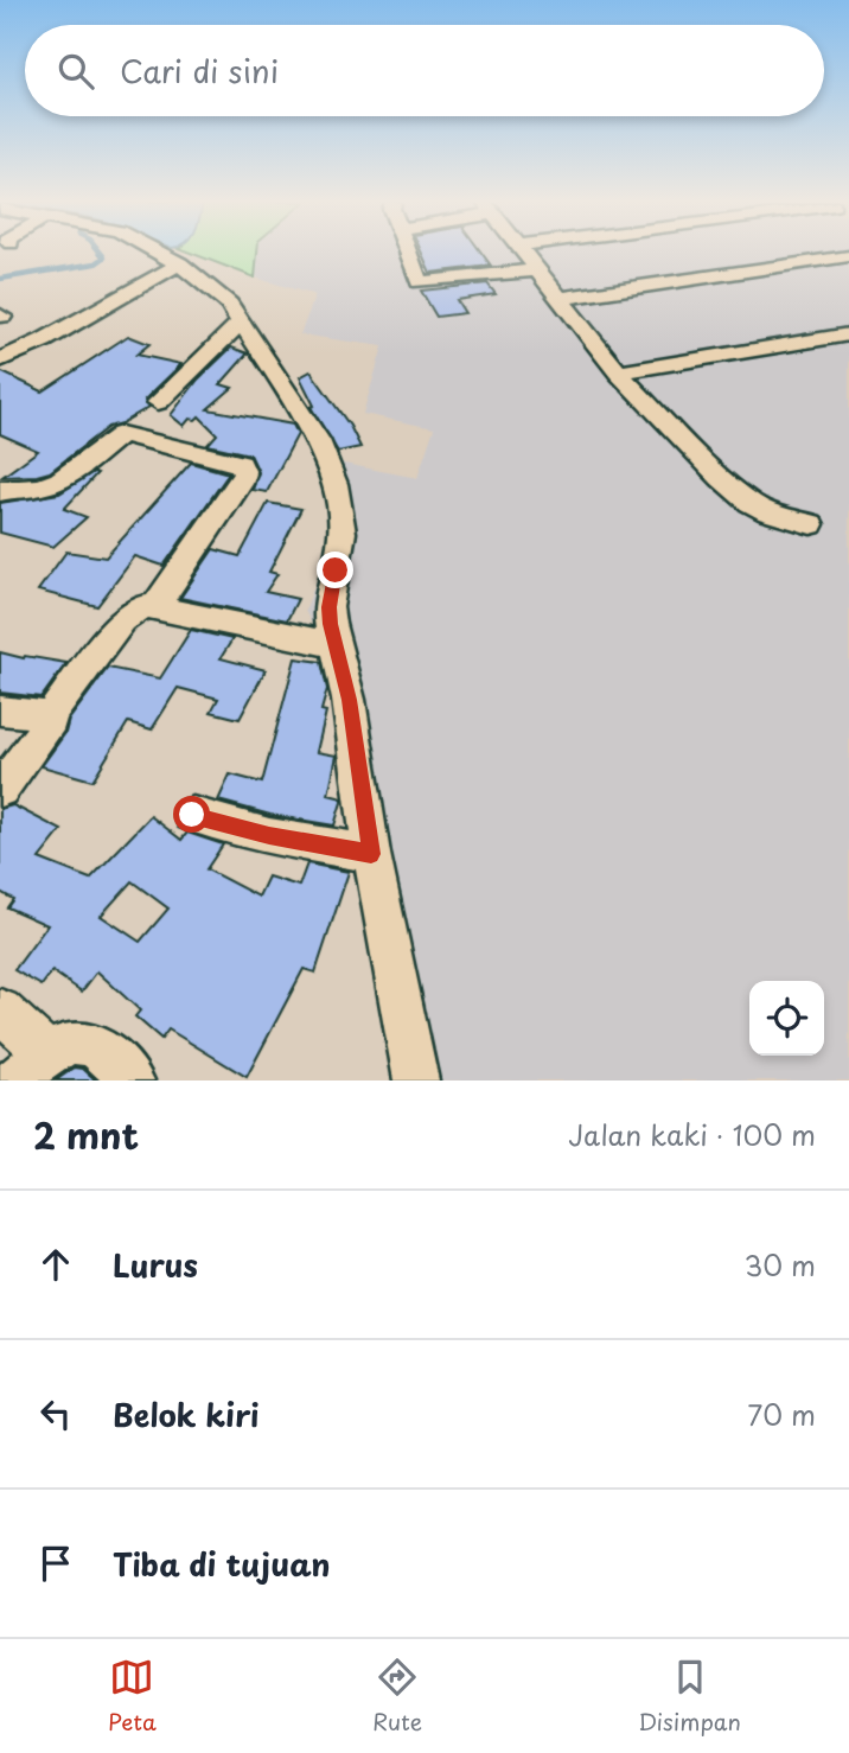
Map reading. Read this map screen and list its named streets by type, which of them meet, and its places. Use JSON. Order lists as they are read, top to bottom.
{
  "page": {
    "search": "Cari di sini",
    "heading": ["2 mnt", "Jalan kaki · 100 m"],
    "list": [
      ["Lurus", "30 m"],
      ["Belok kiri", "70 m"],
      "Tiba di tujuan"
    ],
    "nav": ["Peta", "Rute", "Disimpan"]
  }
}
